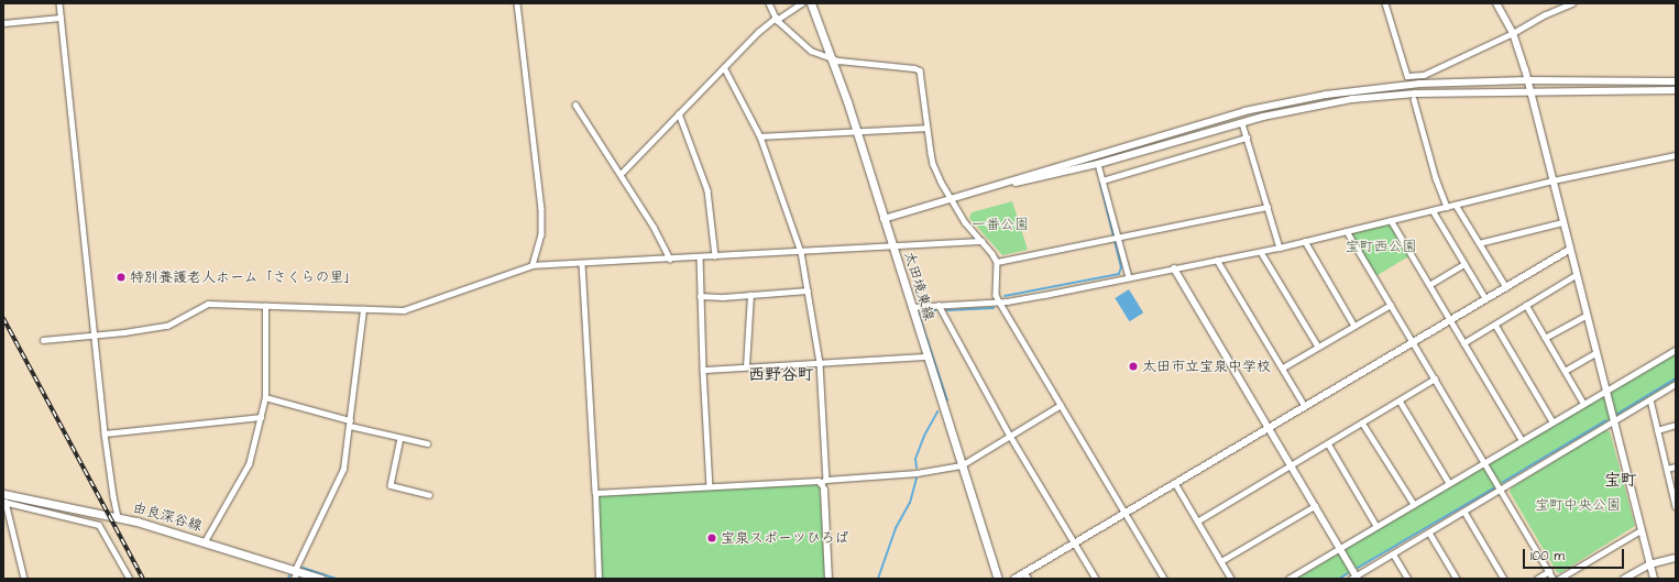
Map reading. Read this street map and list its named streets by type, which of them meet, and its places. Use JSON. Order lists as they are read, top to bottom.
{
  "streets": {
    "main road": ["太田境東線", "由良深谷線"]
  },
  "districts": ["西野谷町", "宝町"],
  "parks": ["一番公園", "宝町西公園", "宝町中央公園"],
  "places": ["特別養護老人ホーム「さくらの里」", "太田市立宝泉中学校", "宝泉スポーツひろば"],
  "scale_bar": "100 m"
}
